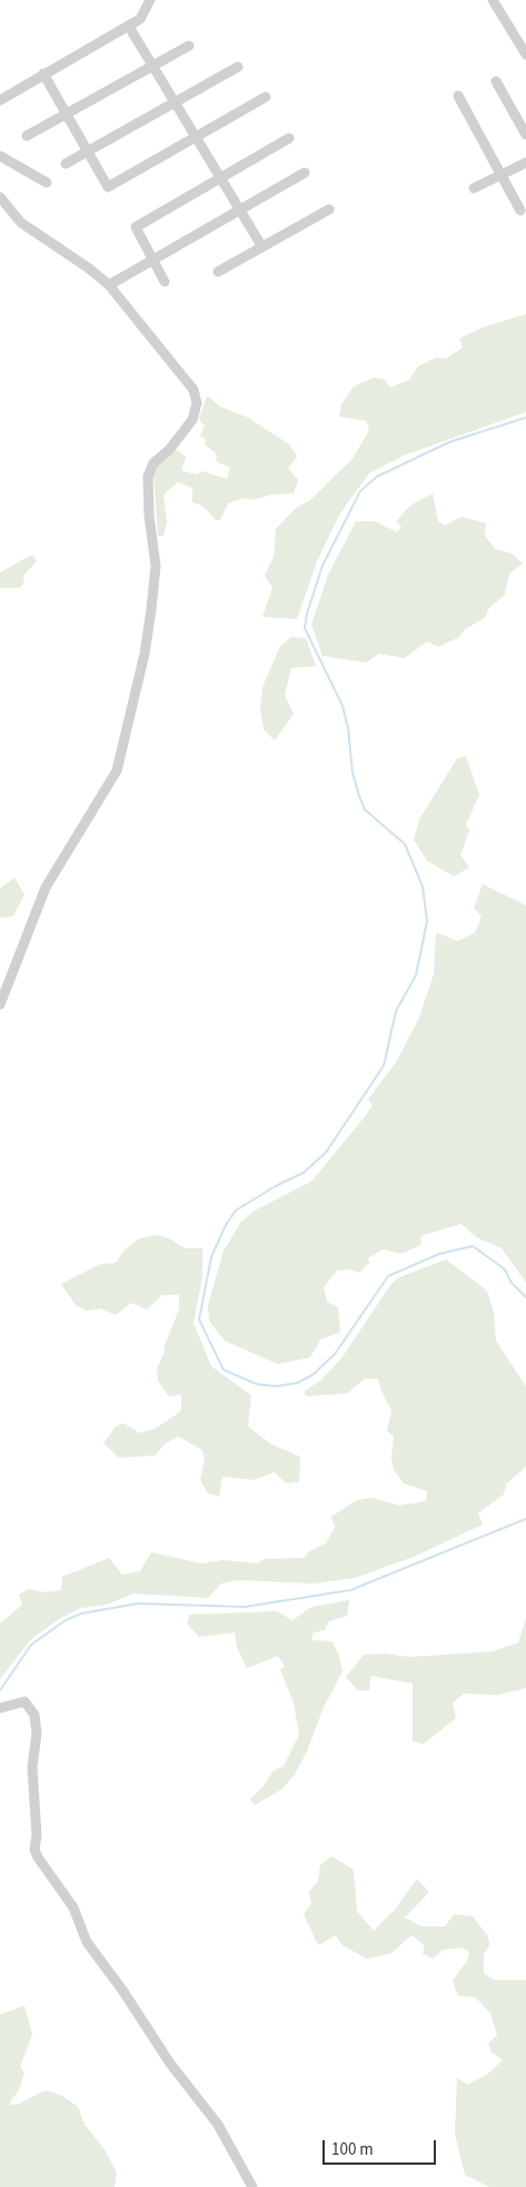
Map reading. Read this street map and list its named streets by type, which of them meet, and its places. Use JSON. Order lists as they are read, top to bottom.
{
  "scale_bar": "100 m"
}
